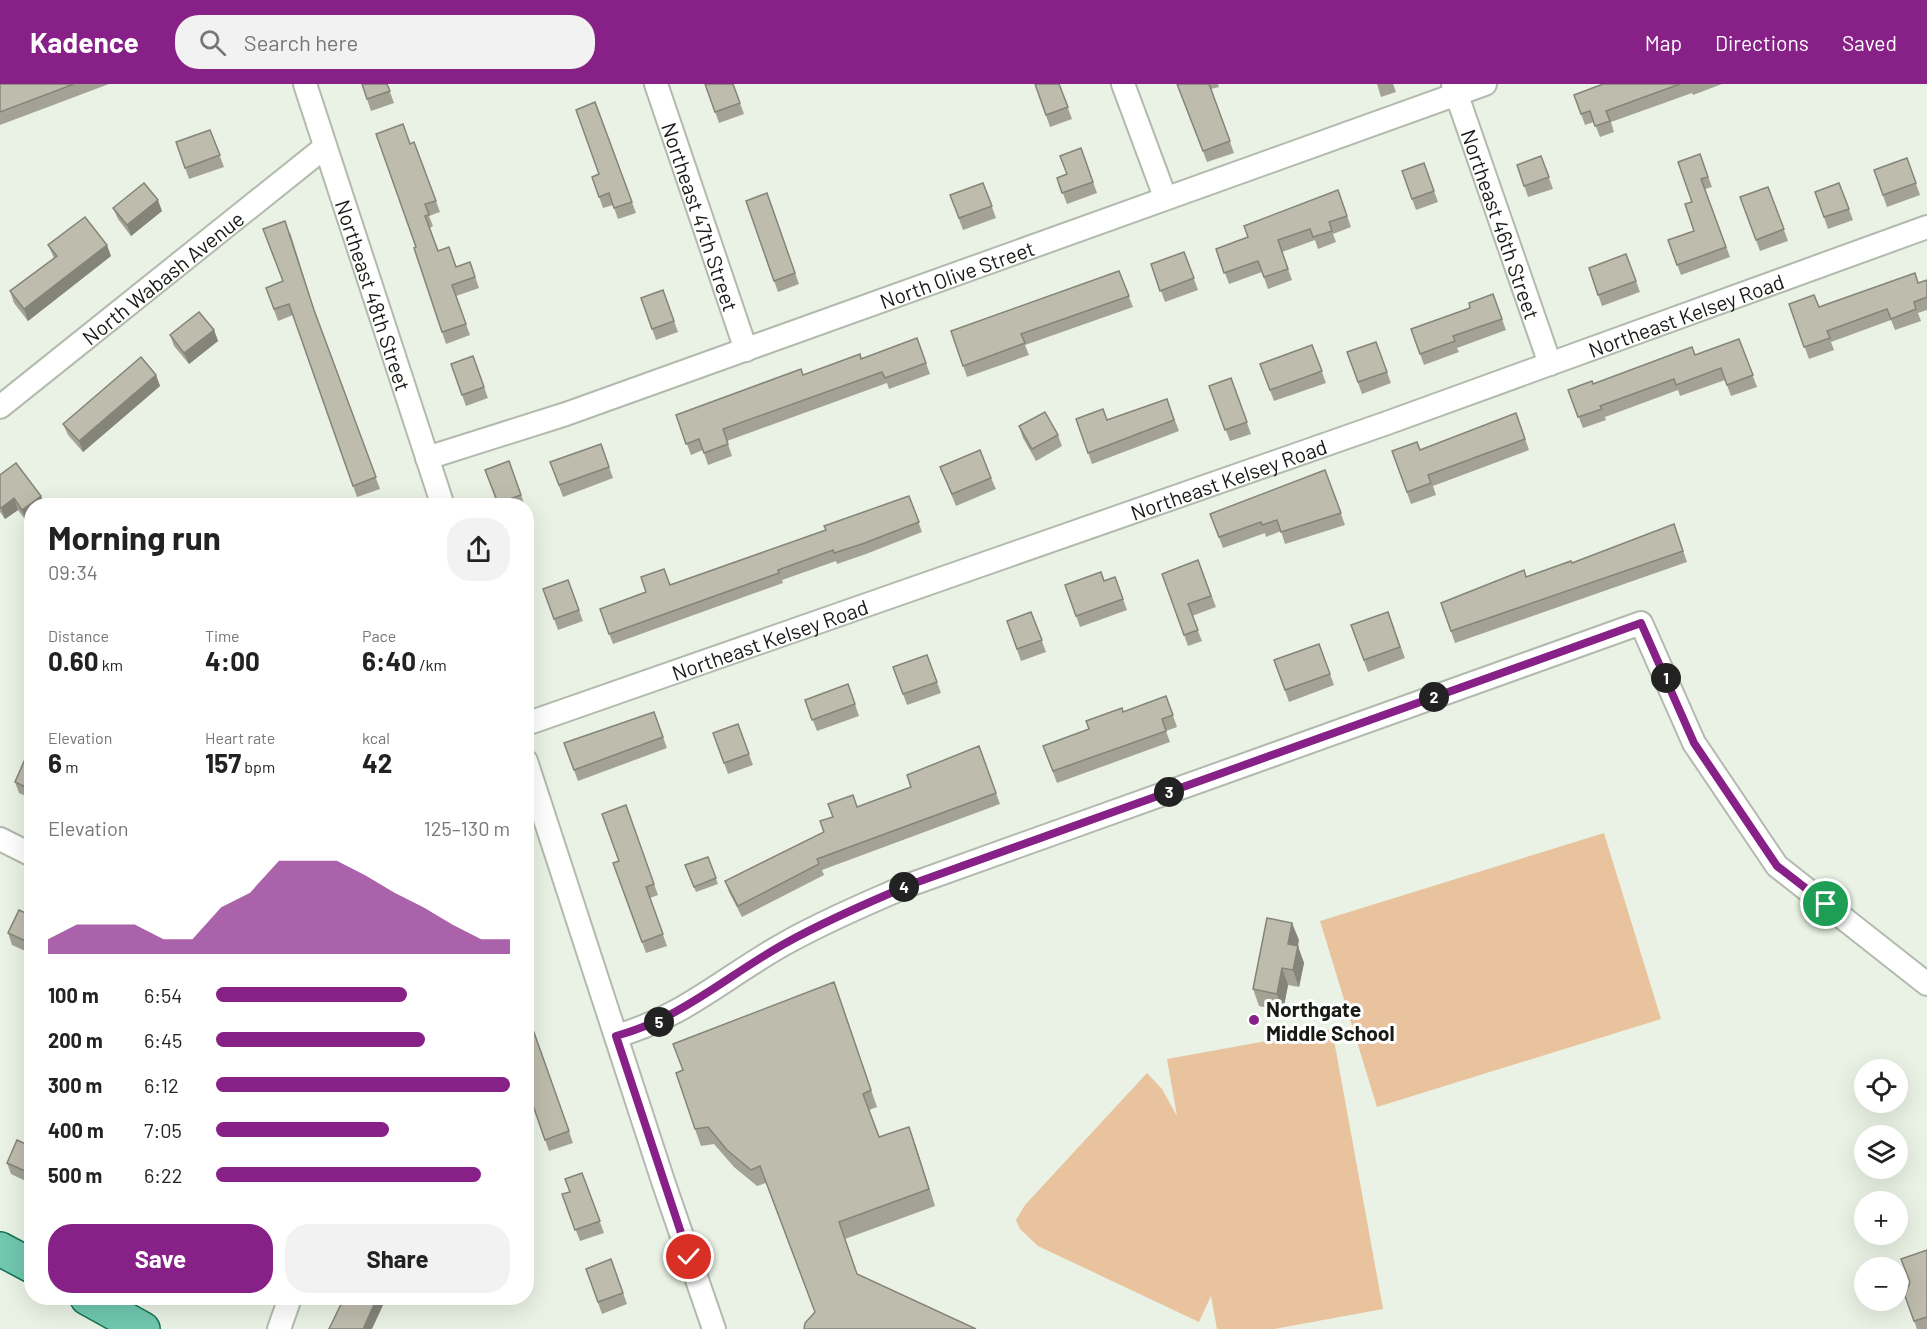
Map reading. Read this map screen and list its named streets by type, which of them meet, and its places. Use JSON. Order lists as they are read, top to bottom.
{
  "streets": {
    "street": [
      "Northeast 47th Street",
      "Northeast 46th Street",
      "North Olive Street",
      "North Wabash Avenue",
      "Northeast 48th Street",
      "Northeast Kelsey Road"
    ]
  },
  "crossings": [
    ["Northeast 47th Street", "North Olive Street"],
    ["Northeast 46th Street", "North Olive Street"],
    ["Northeast 46th Street", "Northeast Kelsey Road"],
    ["North Olive Street", "Northeast 48th Street"],
    ["North Wabash Avenue", "Northeast 48th Street"]
  ],
  "places": ["Northgate Middle School"],
  "page": {
    "header": "Kadence",
    "search": "Search here",
    "nav": ["Map", "Directions", "Saved"],
    "heading": ["Morning run", "09:34"],
    "stats": [
      ["Distance", "0.60 km"],
      ["Time", "4:00"],
      ["Pace", "6:40 /km"],
      ["Elevation", "6 m"],
      ["Heart rate", "157 bpm"],
      ["kcal", "42"]
    ],
    "pins": [
      "1",
      "2",
      "3",
      "4",
      "5"
    ],
    "chart": ["Elevation", "125–130 m"],
    "list": [
      {
        "name": "100 m",
        "note": "6:54"
      },
      {
        "name": "200 m",
        "note": "6:45"
      },
      {
        "name": "300 m",
        "note": "6:12"
      },
      {
        "name": "400 m",
        "note": "7:05"
      },
      {
        "name": "500 m",
        "note": "6:22"
      }
    ],
    "map_buttons": ["+", "−"],
    "buttons": ["Save", "Share"]
  }
}
